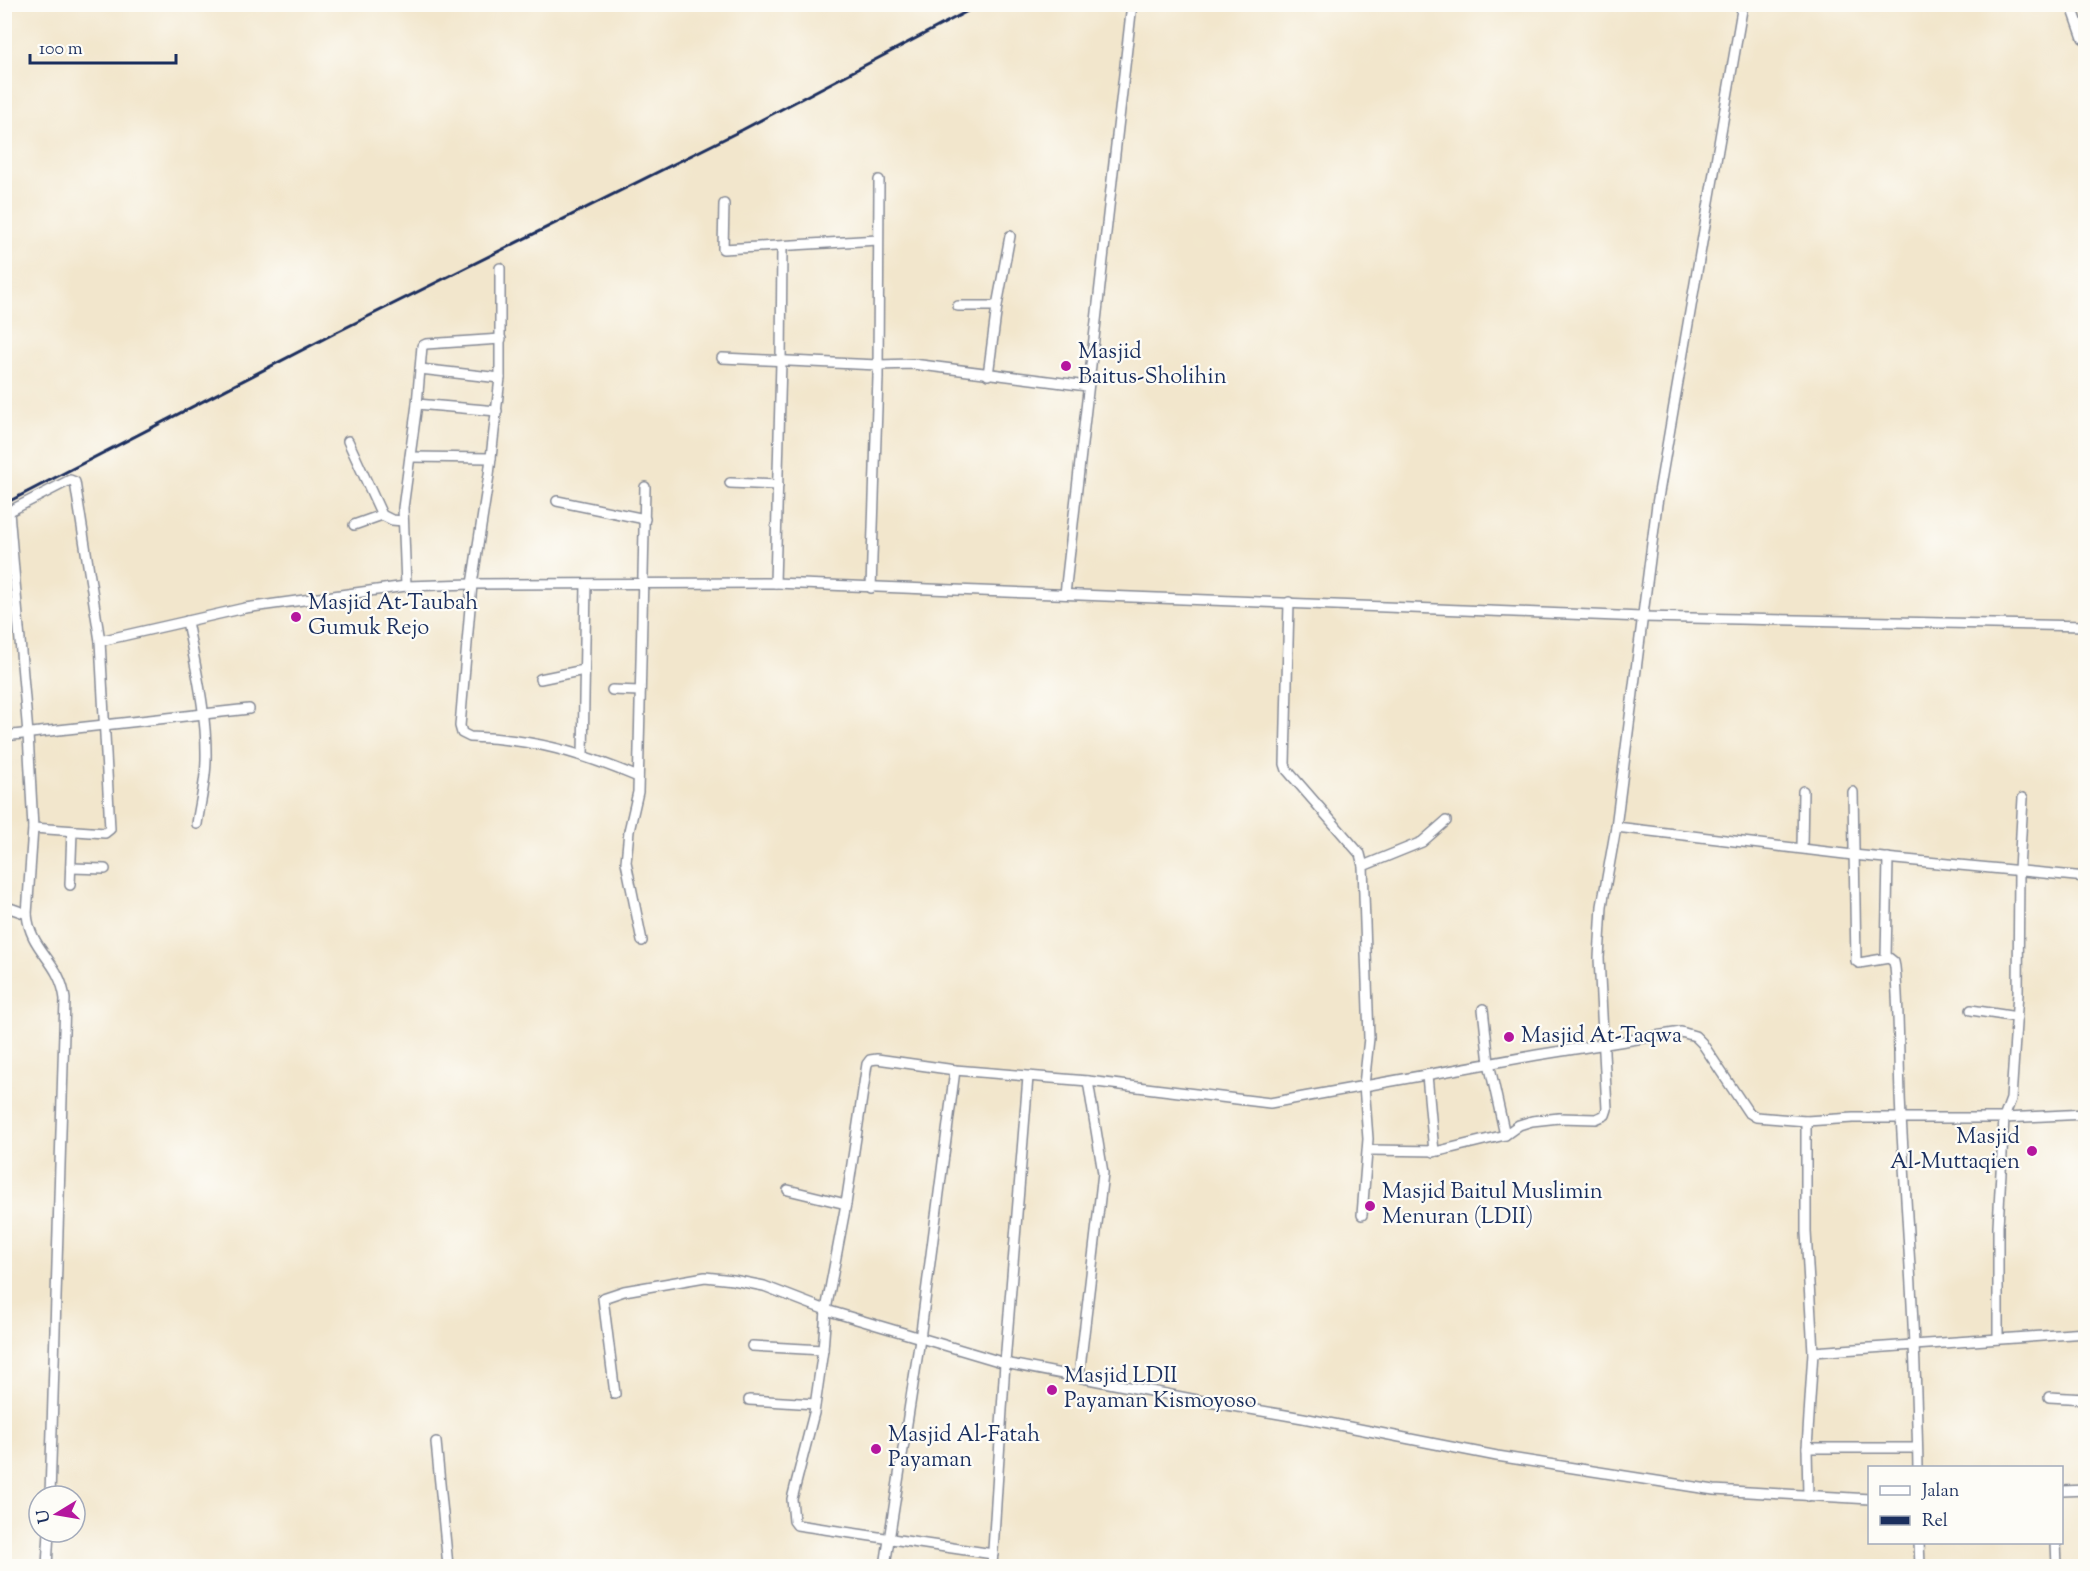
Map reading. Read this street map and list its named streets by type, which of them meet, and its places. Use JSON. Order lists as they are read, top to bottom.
{
  "places": [
    "Masjid Baitus-Sholihin",
    "Masjid At-Taubah Gumuk Rejo",
    "Masjid At-Taqwa",
    "Masjid Al-Muttaqien",
    "Masjid Baitul Muslimin Menuran (LDII)",
    "Masjid LDII Payaman Kismoyoso",
    "Masjid Al-Fatah Payaman"
  ],
  "legend": ["Jalan", "Rel"],
  "scale_bar": "100 m",
  "north": "left"
}
